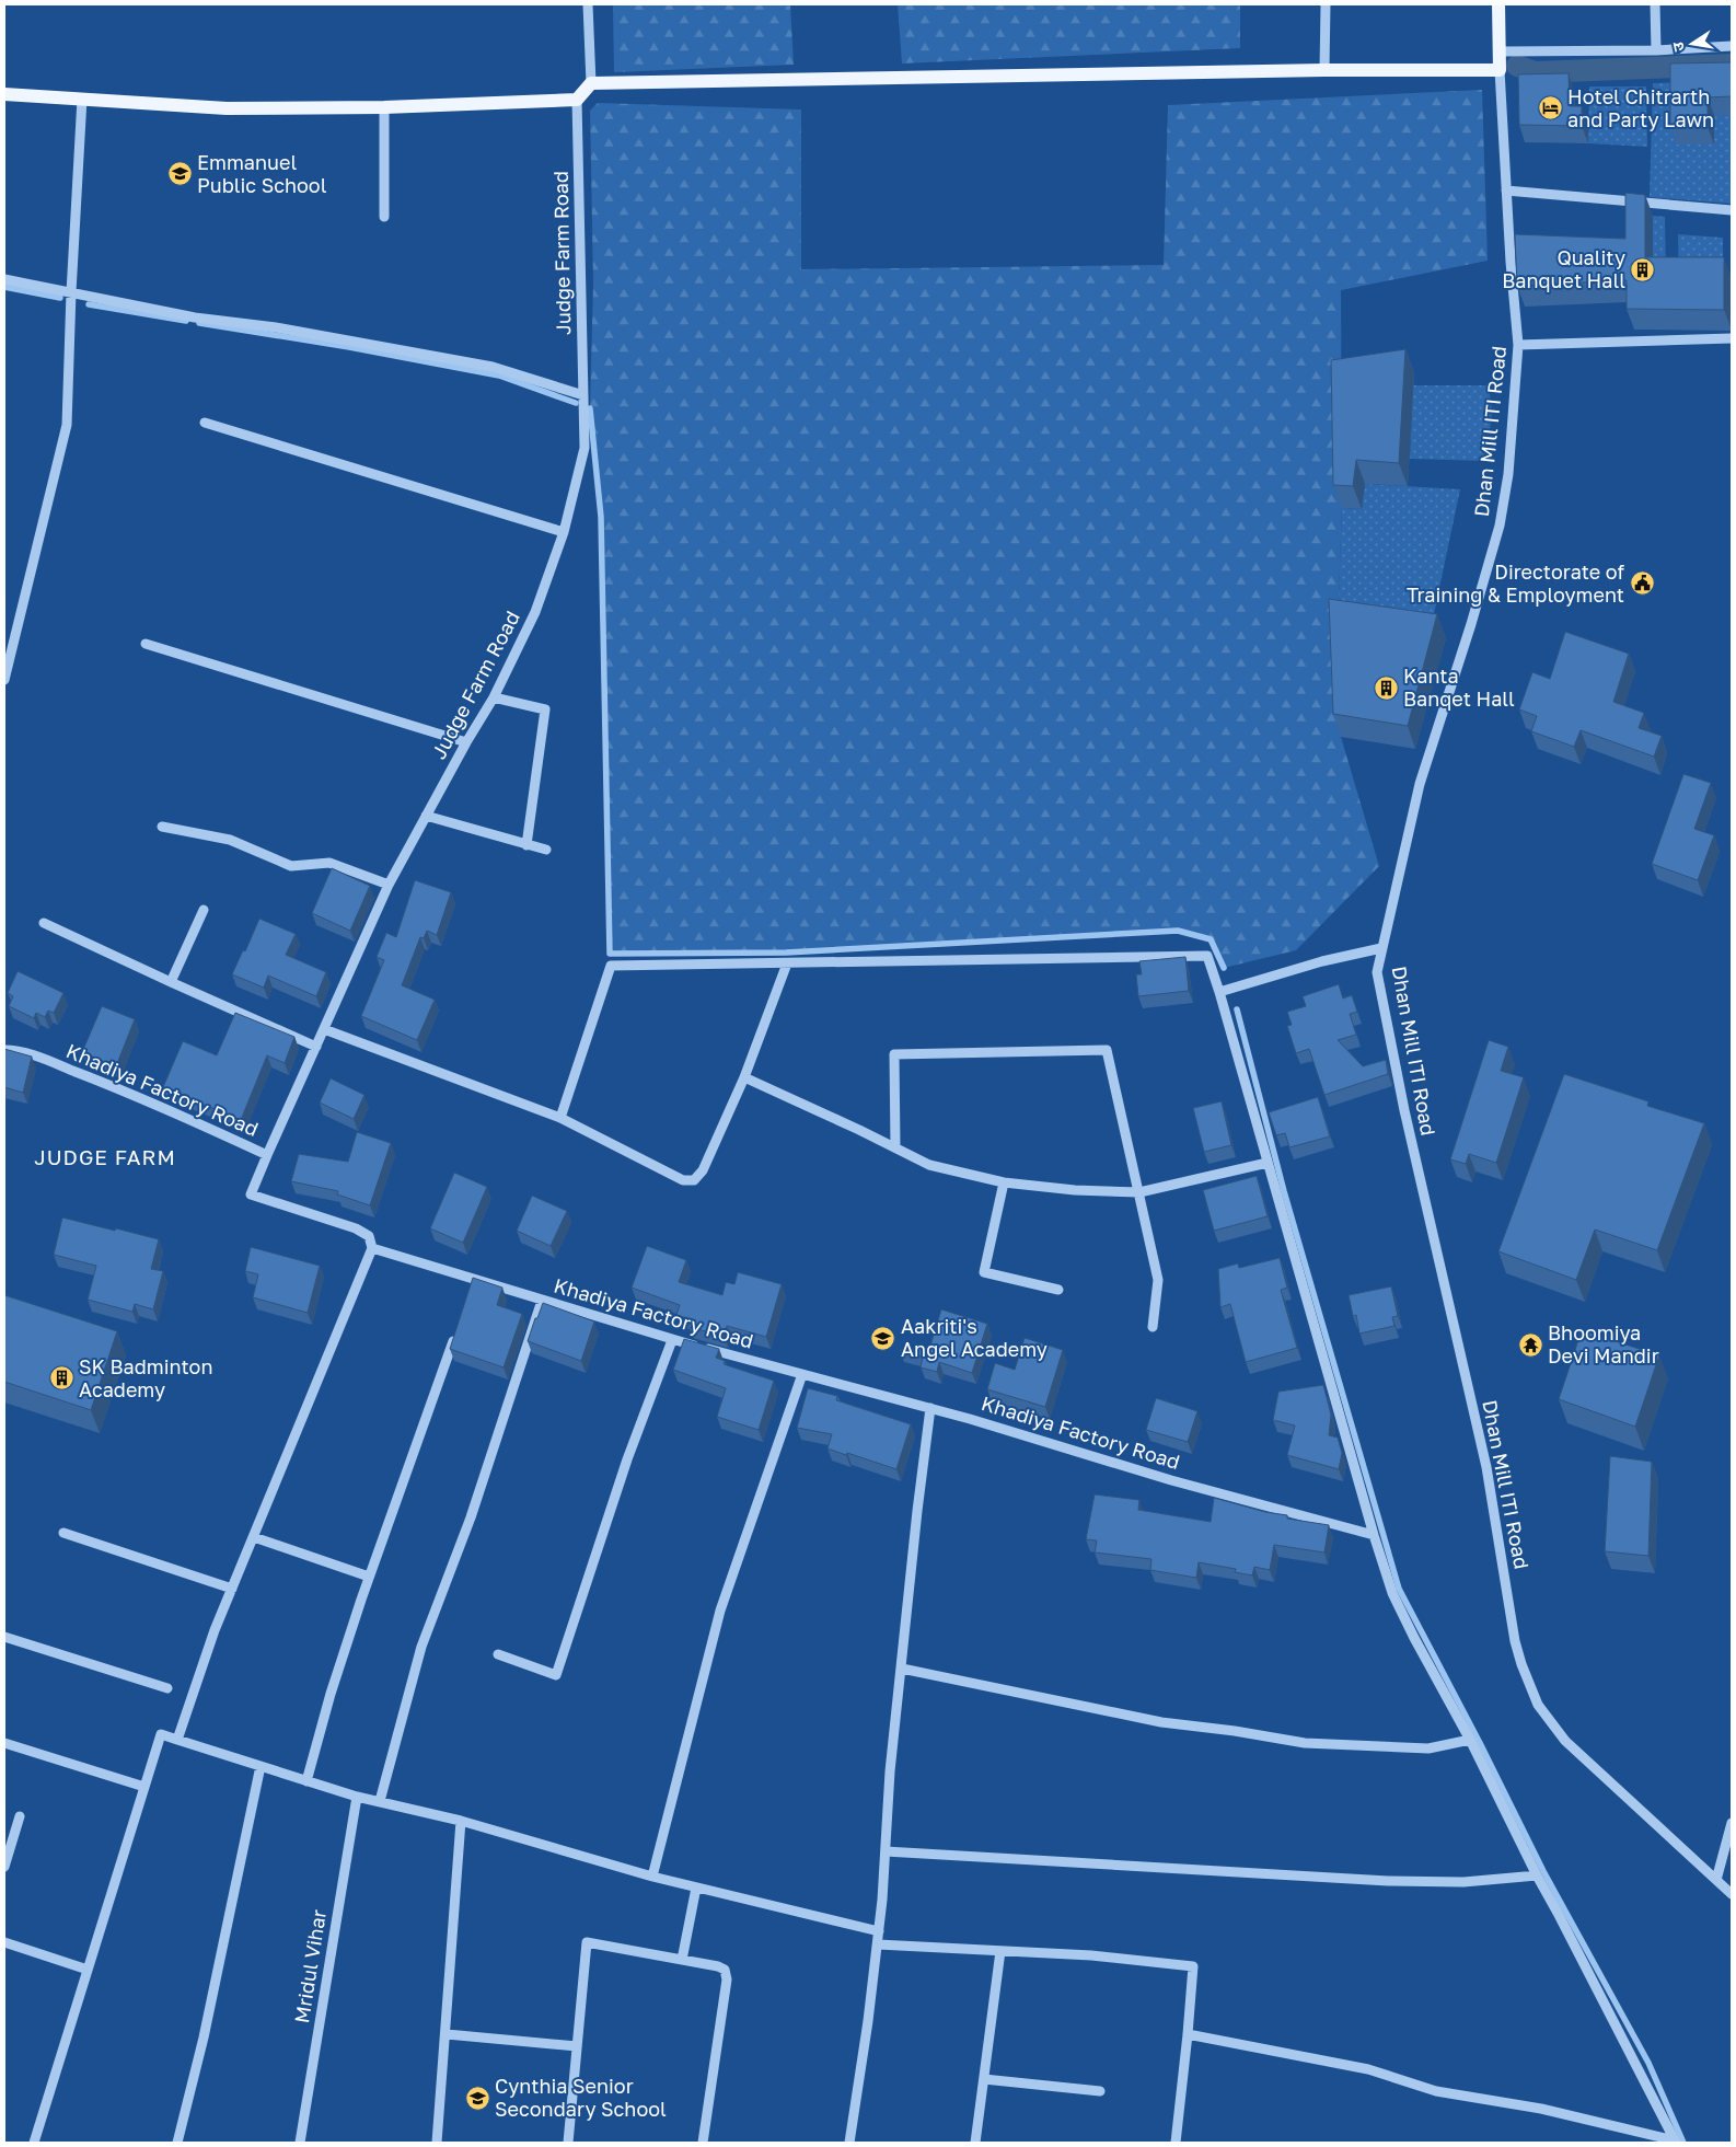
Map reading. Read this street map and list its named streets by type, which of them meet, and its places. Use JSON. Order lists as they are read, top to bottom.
{
  "streets": {
    "street": [
      "Judge Farm Road",
      "Dhan Mill ITI Road",
      "Khadiya Factory Road",
      "Mridul Vihar"
    ]
  },
  "crossings": [
    ["Judge Farm Road", "Khadiya Factory Road"]
  ],
  "districts": ["JUDGE FARM"],
  "places": {
    "hotel": ["Hotel Chitrarth and Party Lawn"],
    "school or university": ["Emmanuel Public School", "Aakriti's Angel Academy", "Cynthia Senior Secondary School"],
    "building": ["Quality Banquet Hall", "Kanta Banqet Hall", "SK Badminton Academy"],
    "public building": ["Directorate of Training & Employment"],
    "temple": ["Bhoomiya Devi Mandir"]
  },
  "north": "left"
}
